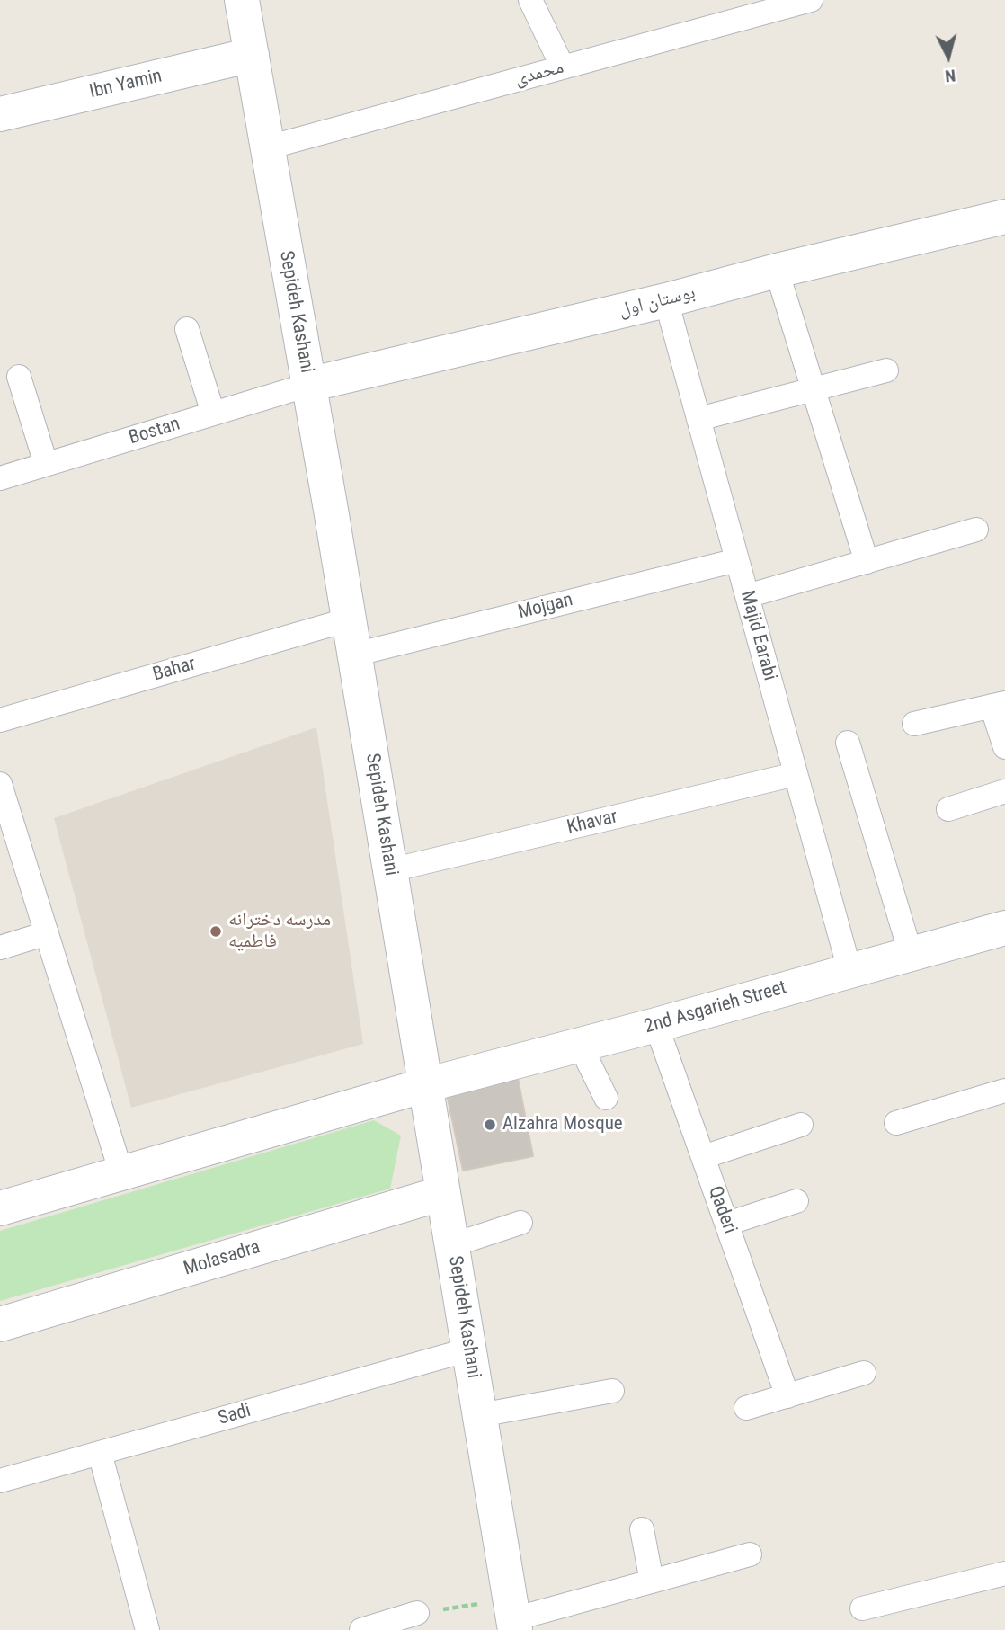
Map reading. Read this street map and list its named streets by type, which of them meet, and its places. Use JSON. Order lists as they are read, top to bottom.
{
  "streets": {
    "street": [
      "محمدی",
      "Ibn Yamin",
      "بوستان اول",
      "Sepideh Kashani",
      "Bostan",
      "Mojgan",
      "Majid Earabi",
      "Bahar",
      "Khavar",
      "2nd Asgarieh Street",
      "Qaderi",
      "Molasadra",
      "Sadi"
    ]
  },
  "crossings": [
    ["محمدی", "Sepideh Kashani"],
    ["Ibn Yamin", "Sepideh Kashani"],
    ["بوستان اول", "Sepideh Kashani"],
    ["بوستان اول", "Bostan"],
    ["بوستان اول", "Majid Earabi"],
    ["Sepideh Kashani", "Bostan"],
    ["Sepideh Kashani", "Mojgan"],
    ["Sepideh Kashani", "Bahar"],
    ["Sepideh Kashani", "Khavar"],
    ["Sepideh Kashani", "2nd Asgarieh Street"],
    ["Sepideh Kashani", "Molasadra"],
    ["Sepideh Kashani", "Sadi"],
    ["Mojgan", "Majid Earabi"],
    ["Majid Earabi", "Khavar"],
    ["Majid Earabi", "2nd Asgarieh Street"],
    ["2nd Asgarieh Street", "Qaderi"]
  ],
  "places": ["مدرسه دخترانه فاطمیه", "Alzahra Mosque"],
  "north": "bottom"
}
